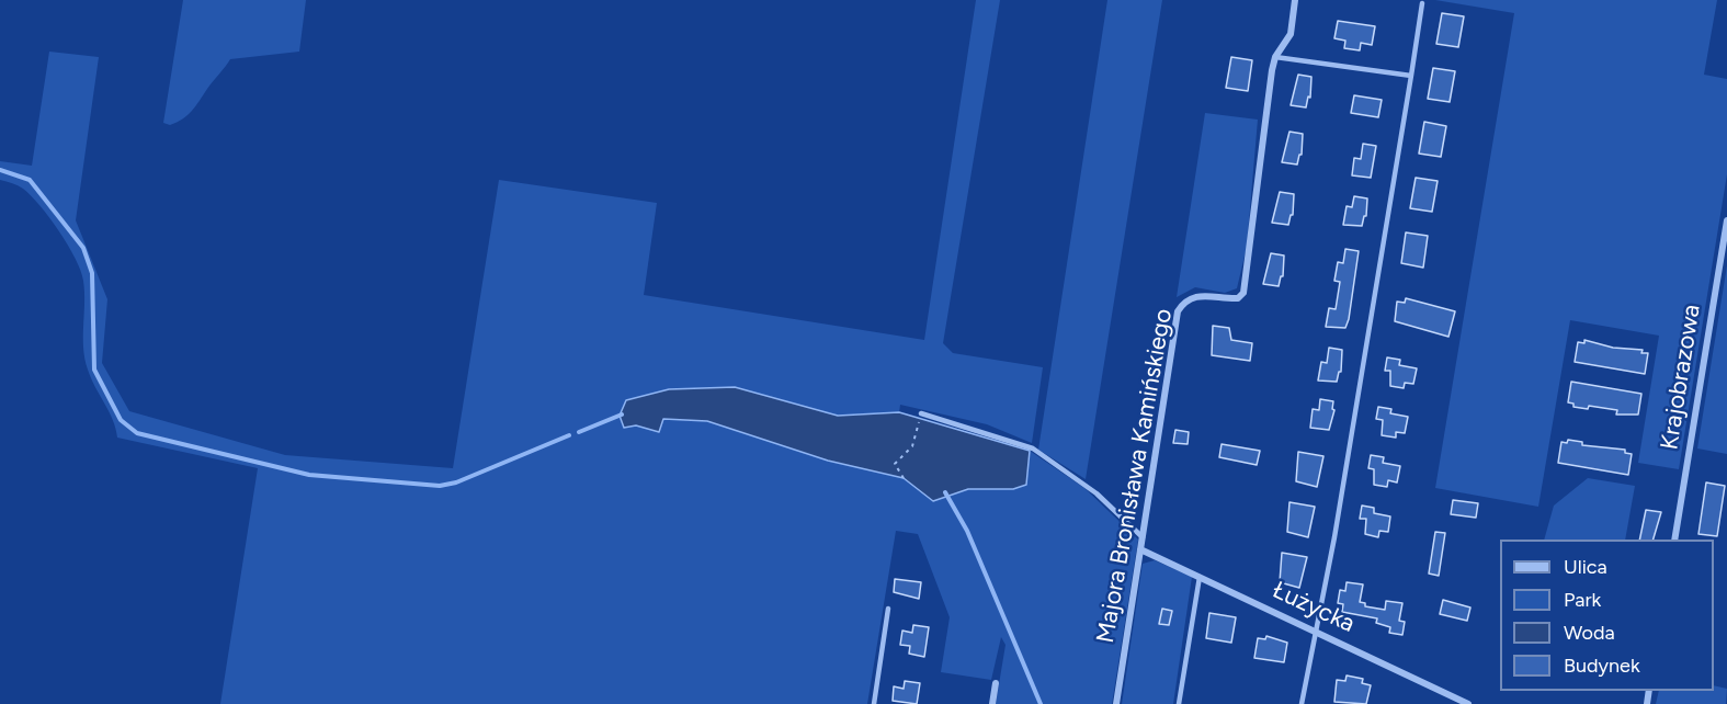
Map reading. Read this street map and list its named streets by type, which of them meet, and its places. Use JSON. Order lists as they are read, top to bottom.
{
  "streets": {
    "street": ["Krajobrazowa", "Majora Bronisława Kamińskiego", "Łużycka"]
  },
  "crossings": [
    ["Majora Bronisława Kamińskiego", "Łużycka"]
  ],
  "legend": [
    "Ulica",
    "Park",
    "Woda",
    "Budynek"
  ]
}
